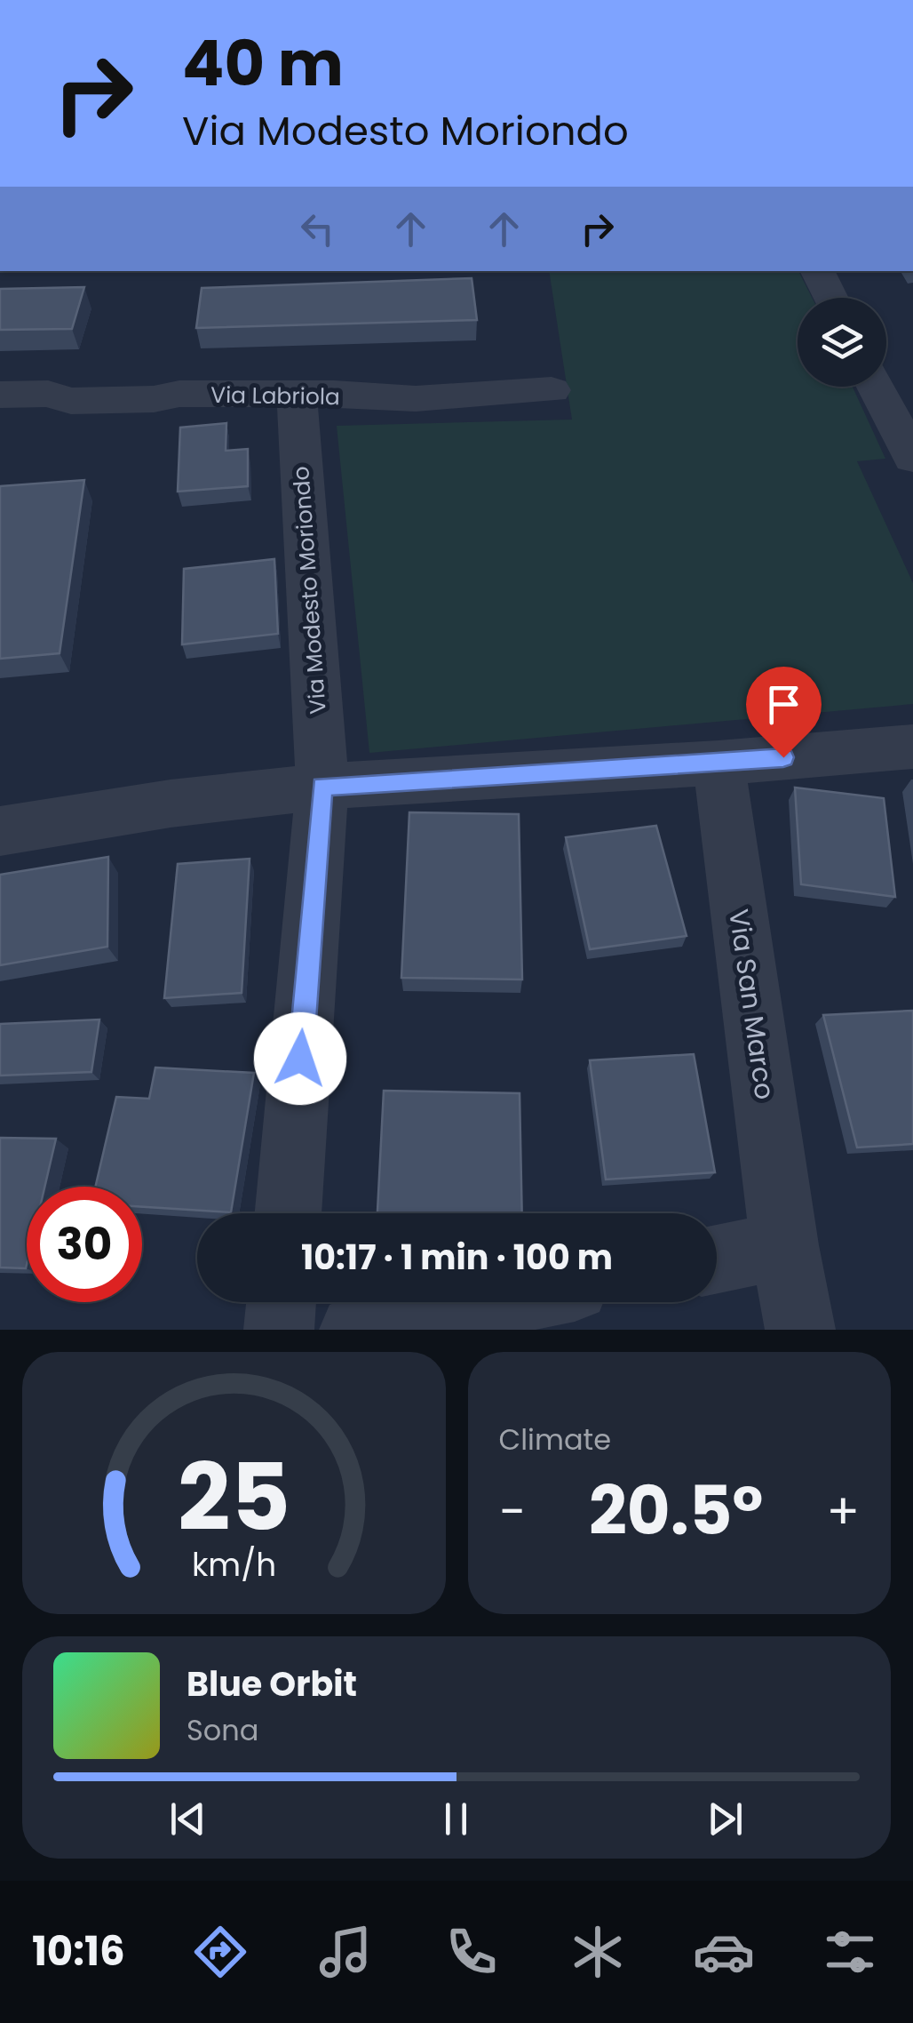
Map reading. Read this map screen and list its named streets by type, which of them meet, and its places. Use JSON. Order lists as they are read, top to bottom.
{
  "streets": {
    "street": ["Via Labriola", "Via Modesto Moriondo", "Via San Marco"]
  },
  "crossings": [
    ["Via Labriola", "Via Modesto Moriondo"]
  ],
  "page": {
    "turn": ["40 m", "Via Modesto Moriondo"],
    "limit": "30",
    "trip": "10:17 · 1 min · 100 m",
    "tile": "Climate",
    "heat": ["−", "20.5°", "+"],
    "song": ["Blue Orbit", "Sona"],
    "tabs": "10:16",
    "gauge": ["25", "km/h"]
  }
}
